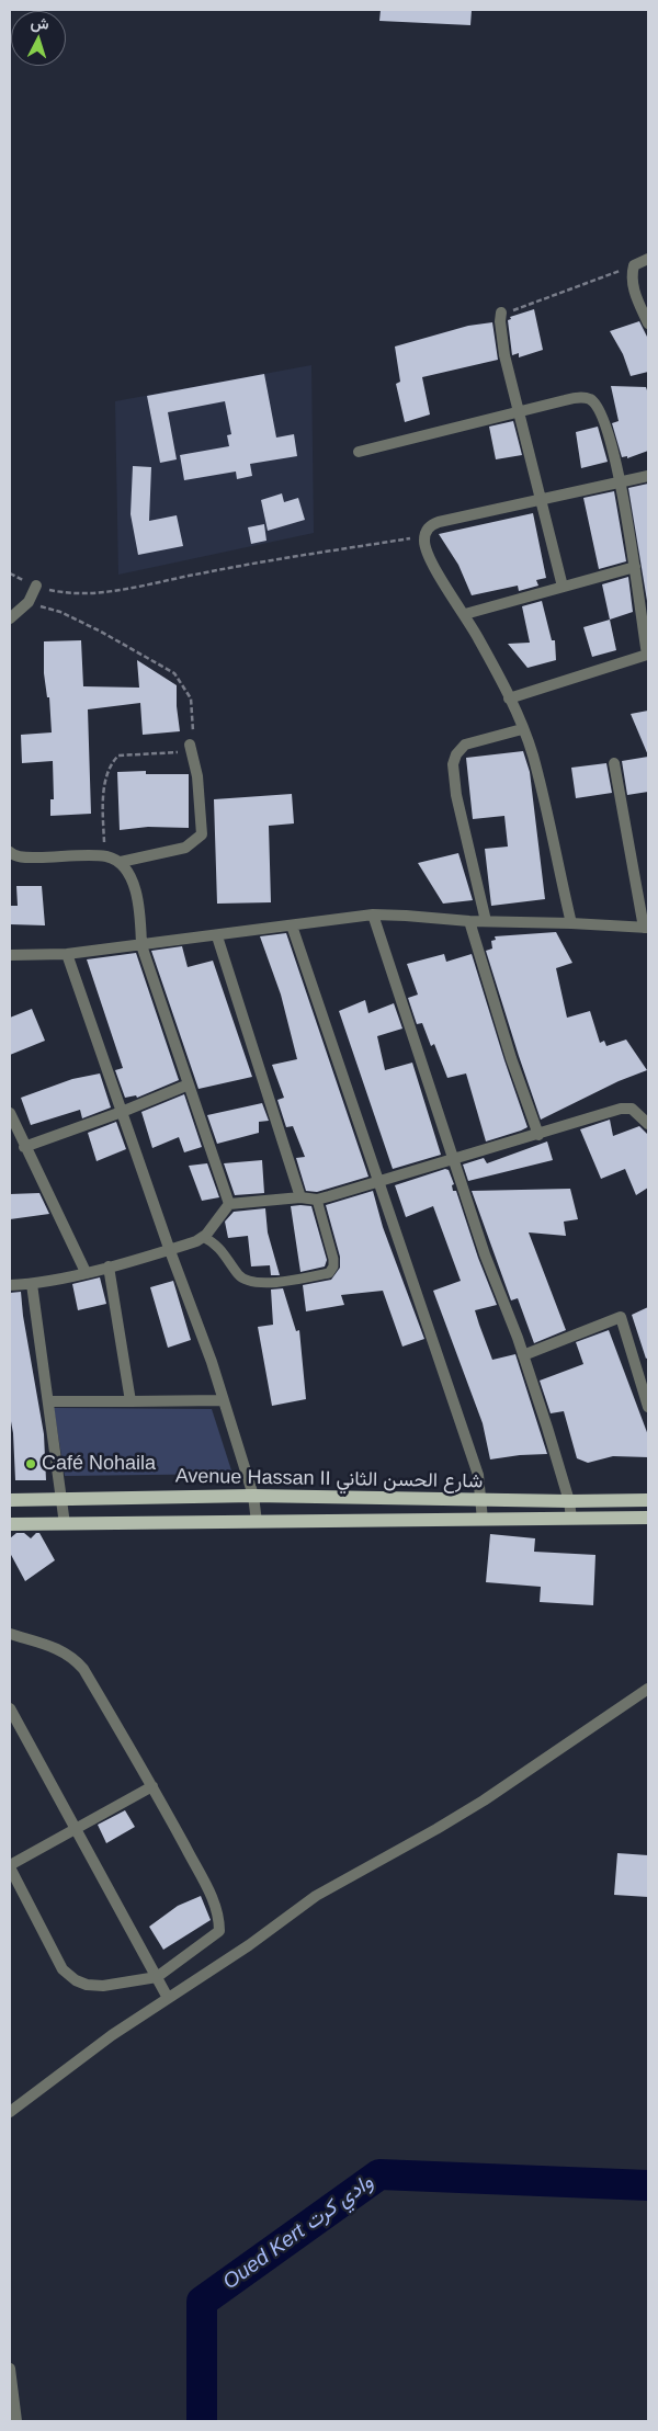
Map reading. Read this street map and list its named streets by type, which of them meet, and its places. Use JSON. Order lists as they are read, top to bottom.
{
  "streets": {
    "main road": ["Avenue Hassan II شارع الحسن الثاني"]
  },
  "water": ["Oued Kert وادي كرت"],
  "places": ["Café Nohaila"],
  "north": "top"
}
